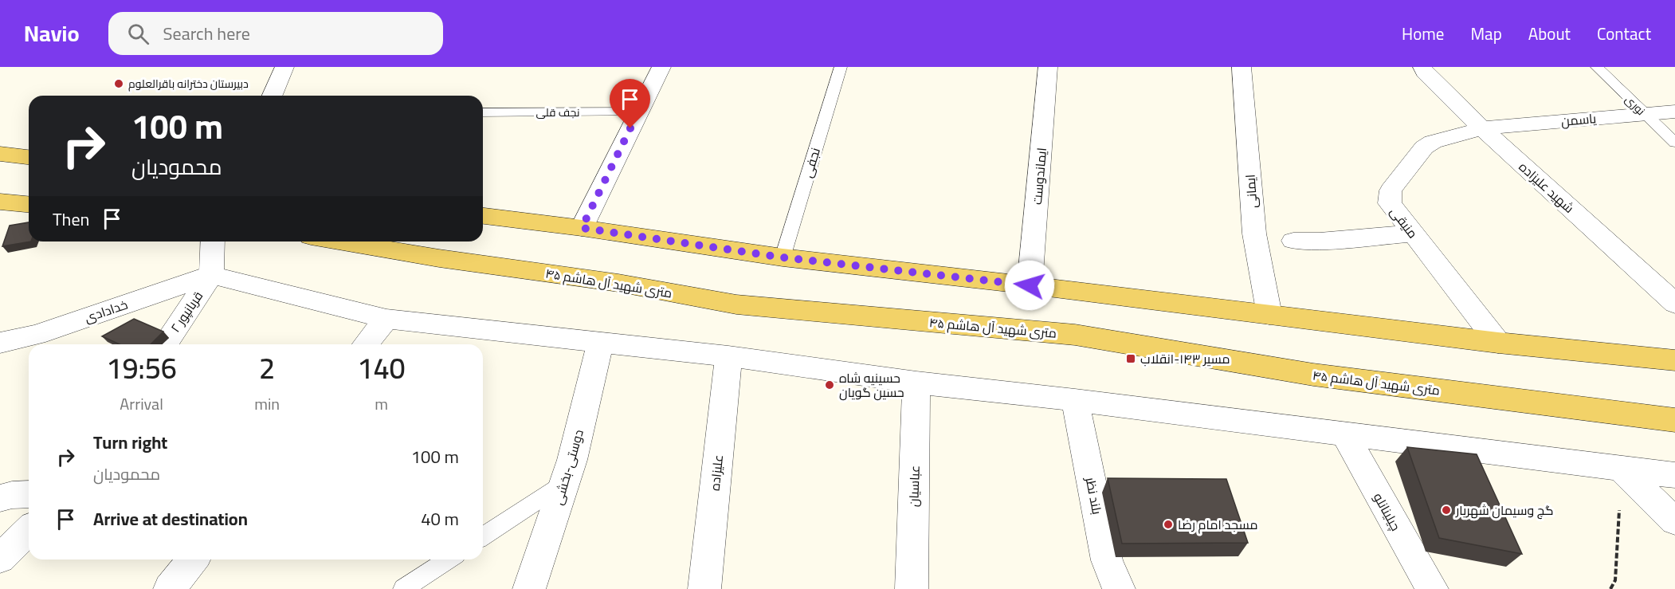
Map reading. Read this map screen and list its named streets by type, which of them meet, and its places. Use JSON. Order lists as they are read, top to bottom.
{
  "streets": {
    "main road": ["۴۵ متری شهید آل هاشم"],
    "street": [
      "یاسمن",
      "ایماندوست",
      "شهید علیزاده",
      "ایمانی",
      "منیقی",
      "خدادادی",
      "قربانپور ۲",
      "دوستی-بخشی",
      "علیزاده",
      "عباسیان",
      "بلند نظر",
      "چیلینانلو"
    ],
    "lane": ["نوری", "نجف قلی", "نجفی"]
  },
  "crossings": [
    ["نوری", "یاسمن"],
    ["یاسمن", "شهید علیزاده"],
    ["یاسمن", "منیقی"],
    ["شهید علیزاده", "منیقی"],
    ["خدادادی", "قربانپور ۲"]
  ],
  "places": {
    "other": [
      "دبیرستان دخترانه باقرالعلوم",
      "حسینیه شاه حسین گویان",
      "گچ وسیمان شهریار",
      "مسجد امام رضا"
    ],
    "transit": ["مسیر ۱۴۳-انقلاب"]
  },
  "page": {
    "header": "Navio",
    "search": "Search here",
    "nav": [
      "Home",
      "Map",
      "About",
      "Contact"
    ],
    "turn": ["100 m", "محمودیان"],
    "then": "Then",
    "eta": [
      "19:56",
      "Arrival",
      "2",
      "min",
      "140",
      "m"
    ],
    "list": [
      {
        "name": "Turn right",
        "note": "محمودیان",
        "value": "100 m"
      },
      {
        "name": "Arrive at destination",
        "value": "40 m"
      }
    ]
  }
}
